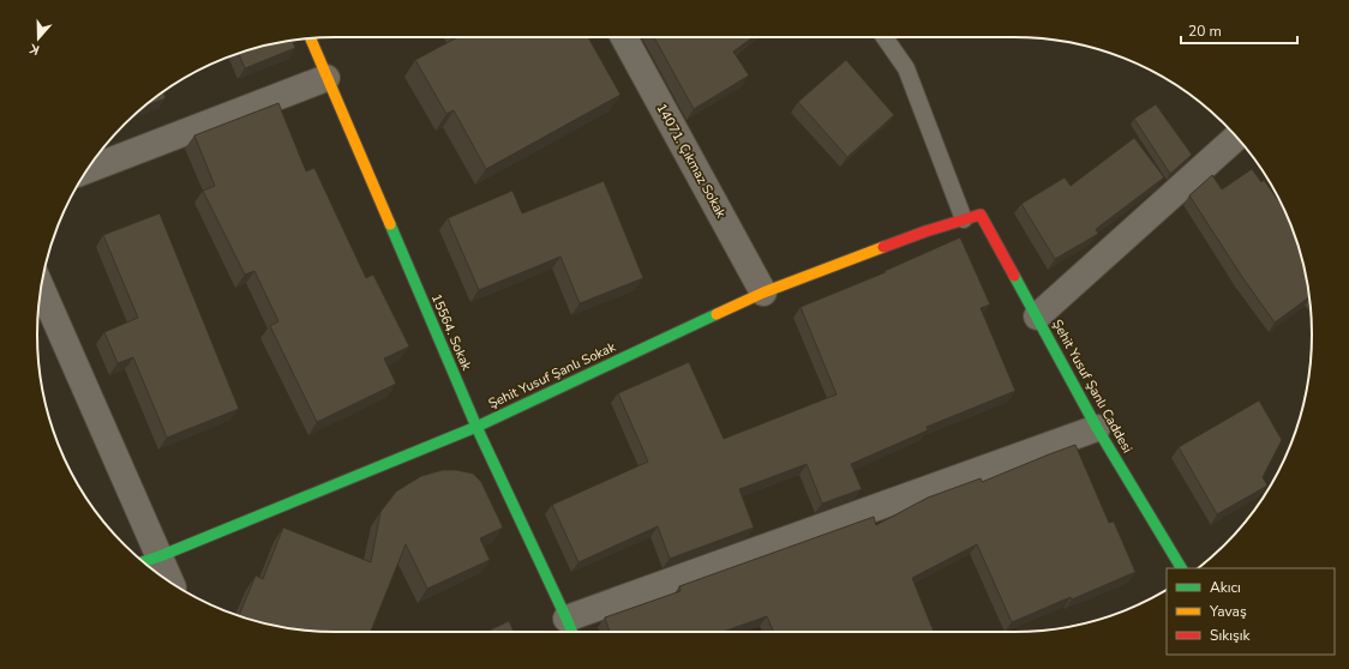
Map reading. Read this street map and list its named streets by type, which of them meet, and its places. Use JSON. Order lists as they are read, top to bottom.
{
  "streets": {
    "street": [
      "14071. Çıkmaz Sokak",
      "15564. Sokak",
      "Şehit Yusuf Şanlı Sokak",
      "Şehit Yusuf Şanlı Caddesi"
    ]
  },
  "crossings": [
    ["14071. Çıkmaz Sokak", "Şehit Yusuf Şanlı Sokak"],
    ["15564. Sokak", "Şehit Yusuf Şanlı Sokak"],
    ["Şehit Yusuf Şanlı Sokak", "Şehit Yusuf Şanlı Caddesi"]
  ],
  "legend": ["Akıcı", "Yavaş", "Sıkışık"],
  "scale_bar": "20 m",
  "north": "bottom"
}
